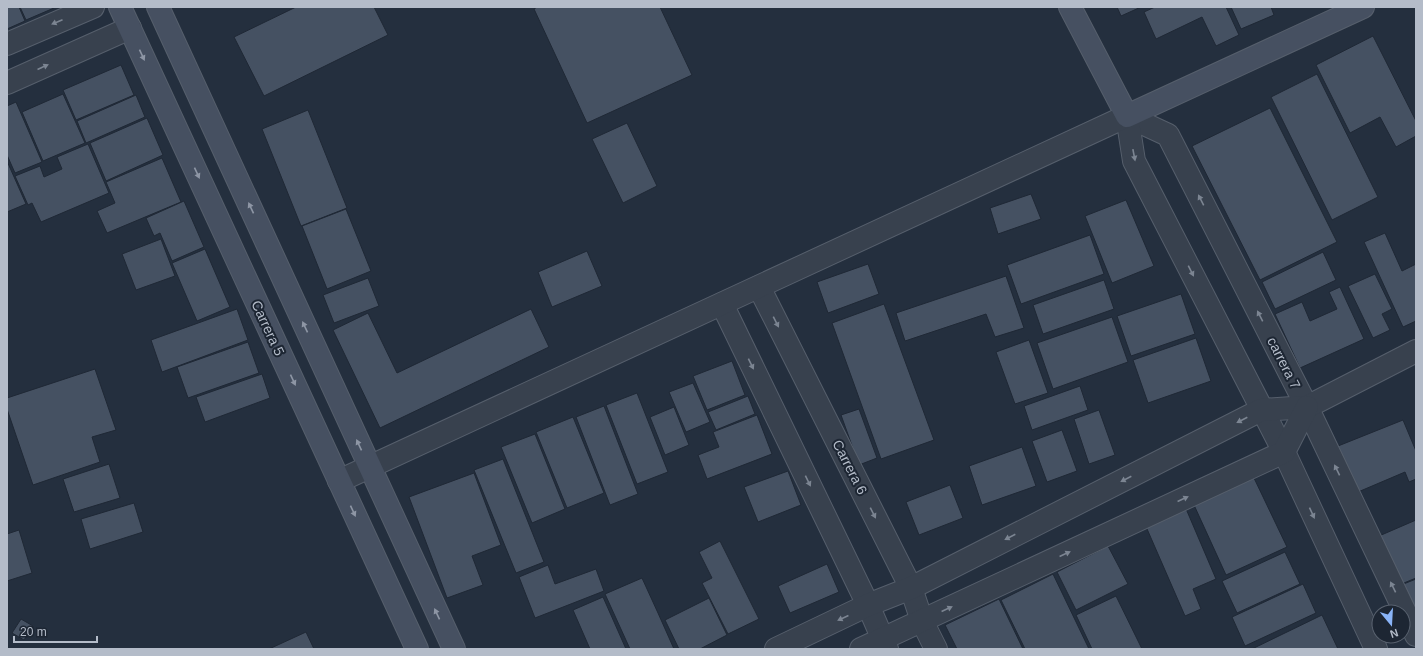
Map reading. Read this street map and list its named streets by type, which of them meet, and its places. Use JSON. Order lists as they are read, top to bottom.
{
  "streets": {
    "main road": ["Carrera 5"],
    "street": ["carrera 7", "Carrera 6"]
  },
  "scale_bar": "20 m",
  "north": "bottom"
}
